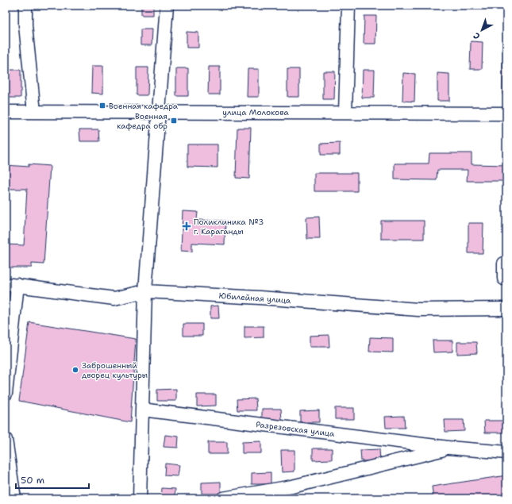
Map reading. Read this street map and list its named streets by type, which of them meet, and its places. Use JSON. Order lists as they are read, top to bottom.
{
  "streets": {
    "street": ["улица Молокова", "Юбилейная улица", "Разрезовская улица"]
  },
  "places": {
    "transit": ["Военная кафедра", "Военная кафедра обр"],
    "health": ["Поликлиника №3 г. Караганды"],
    "other": ["Заброшенный дворец культуры"]
  },
  "scale_bar": "50 m",
  "north": "bottom left"
}
